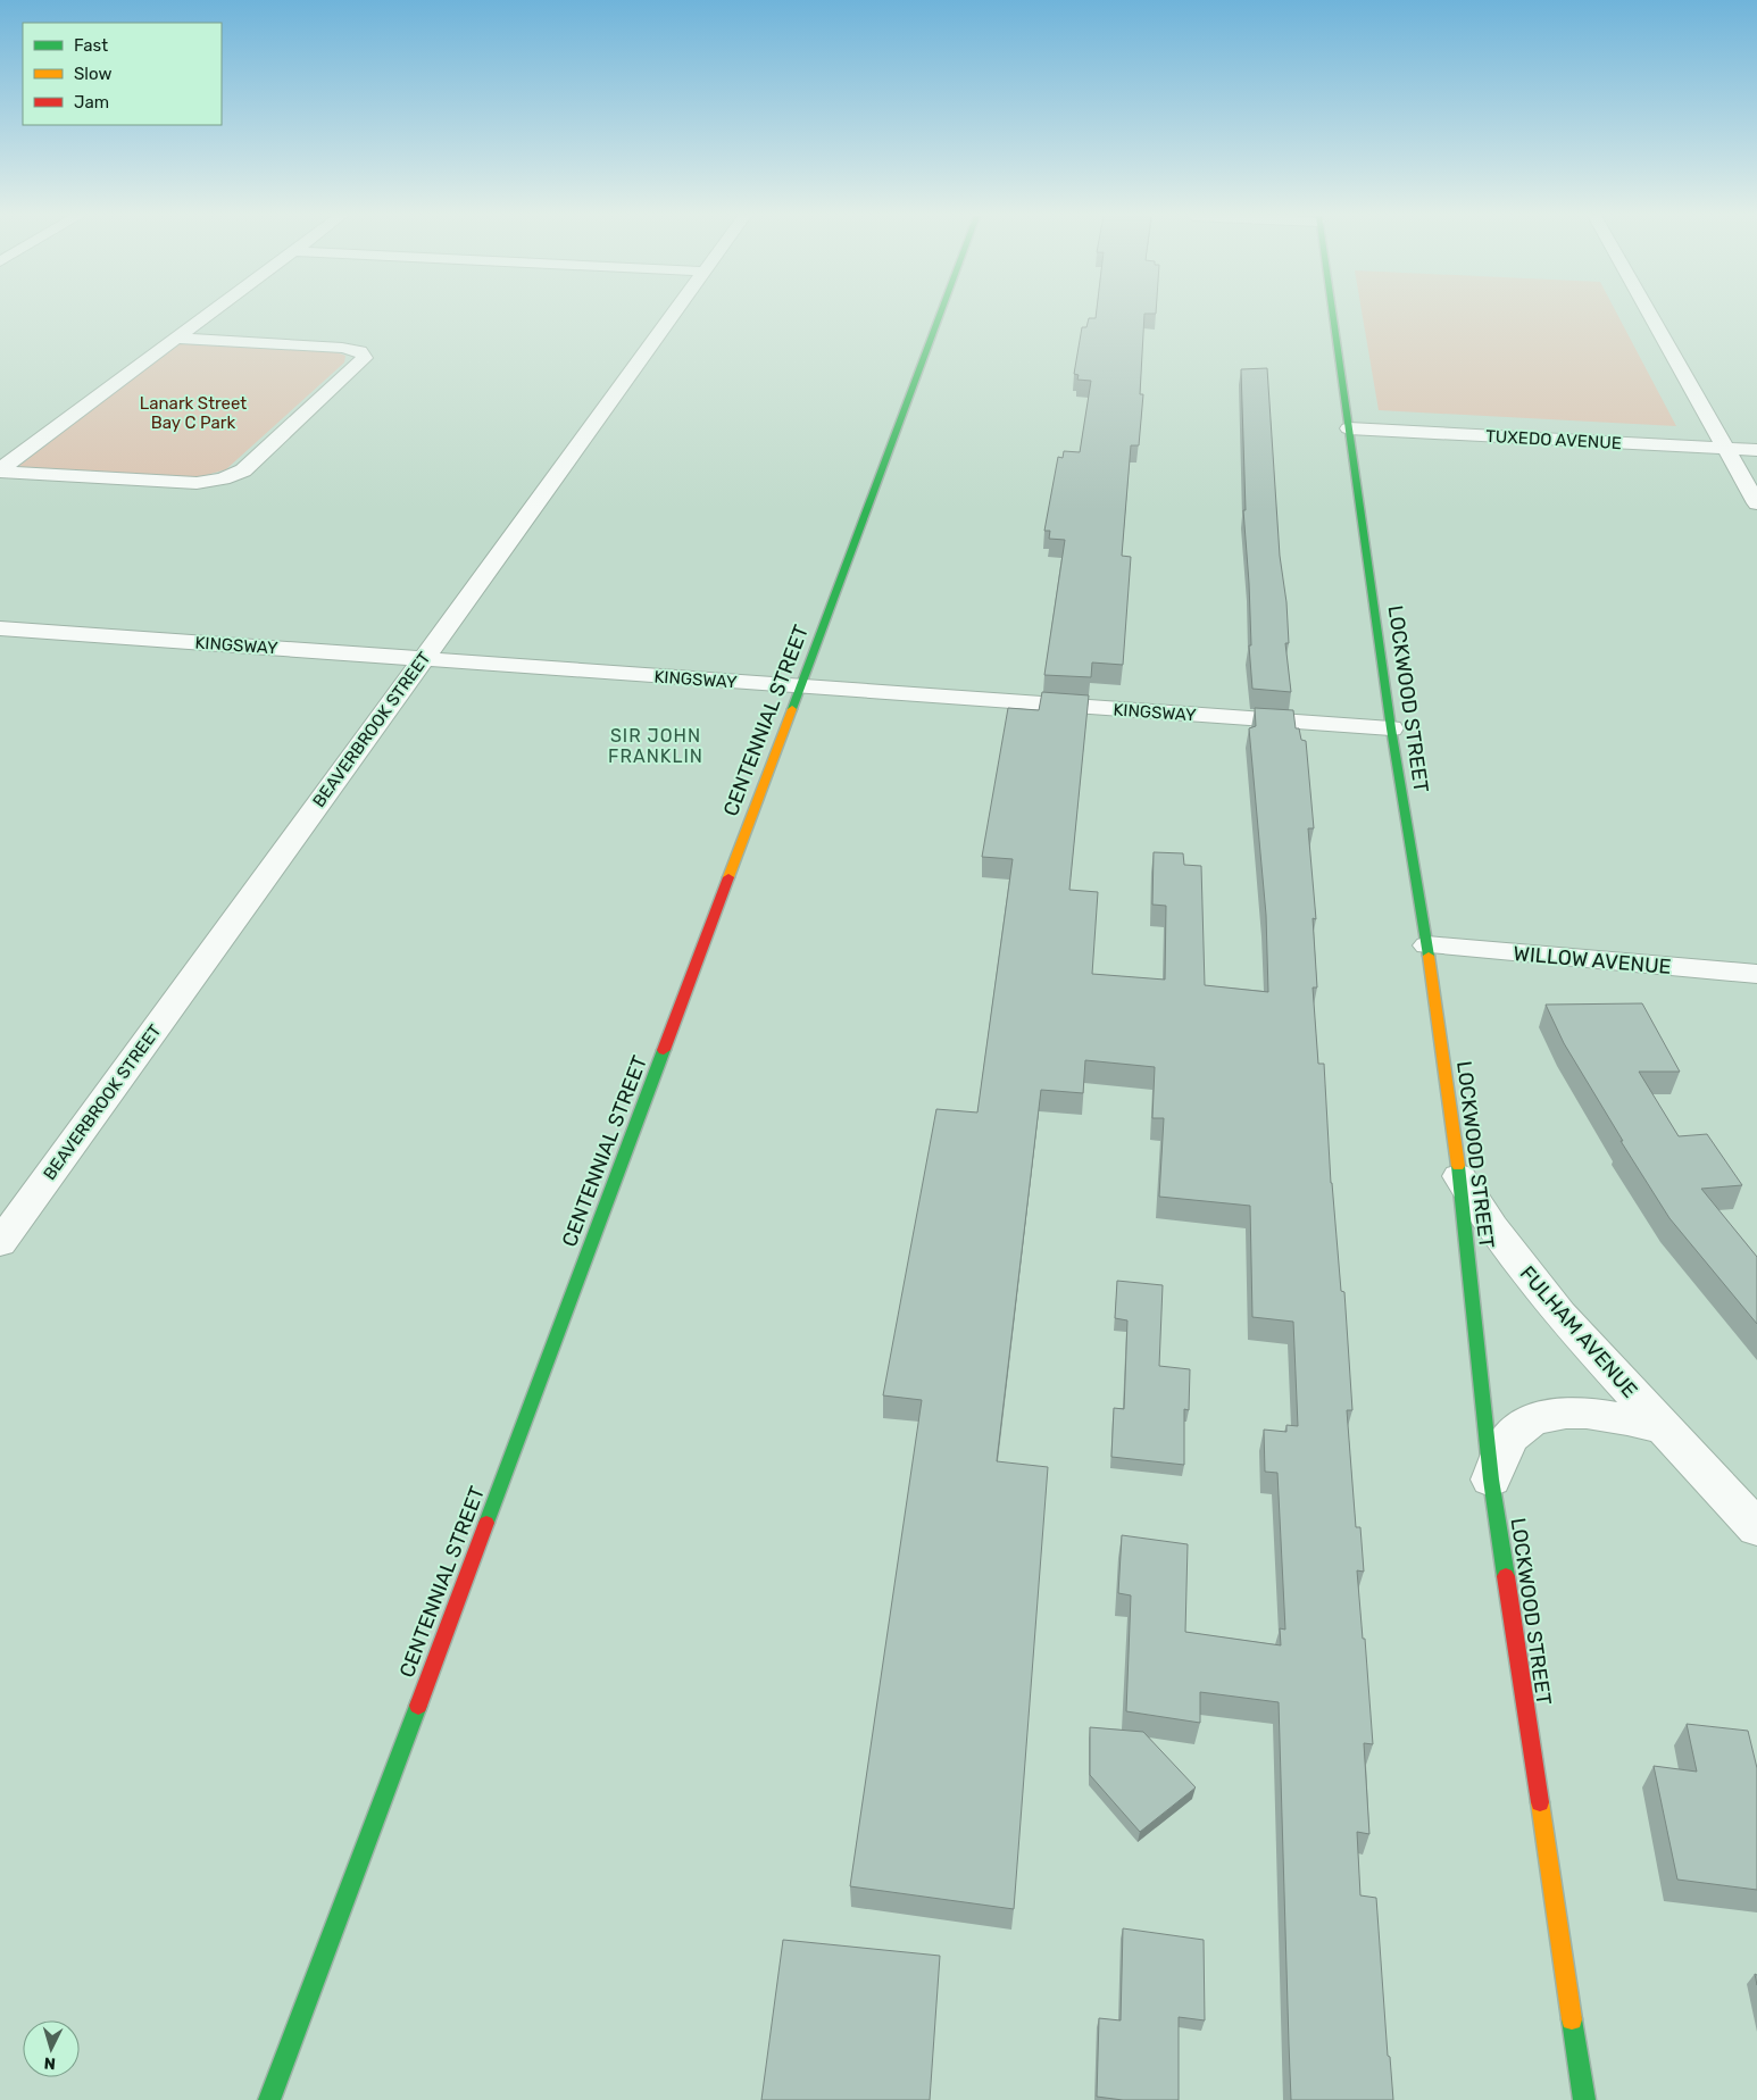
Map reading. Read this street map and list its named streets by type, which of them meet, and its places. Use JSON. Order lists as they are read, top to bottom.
{
  "streets": {
    "street": [
      "TUXEDO AVENUE",
      "KINGSWAY",
      "LOCKWOOD STREET",
      "CENTENNIAL STREET",
      "BEAVERBROOK STREET",
      "WILLOW AVENUE",
      "FULHAM AVENUE"
    ]
  },
  "crossings": [
    ["TUXEDO AVENUE", "LOCKWOOD STREET"],
    ["KINGSWAY", "LOCKWOOD STREET"],
    ["KINGSWAY", "CENTENNIAL STREET"],
    ["KINGSWAY", "BEAVERBROOK STREET"],
    ["LOCKWOOD STREET", "WILLOW AVENUE"],
    ["LOCKWOOD STREET", "FULHAM AVENUE"]
  ],
  "districts": ["SIR JOHN FRANKLIN"],
  "parks": ["Lanark Street Bay C Park"],
  "legend": ["Fast", "Slow", "Jam"],
  "north": "bottom"
}
